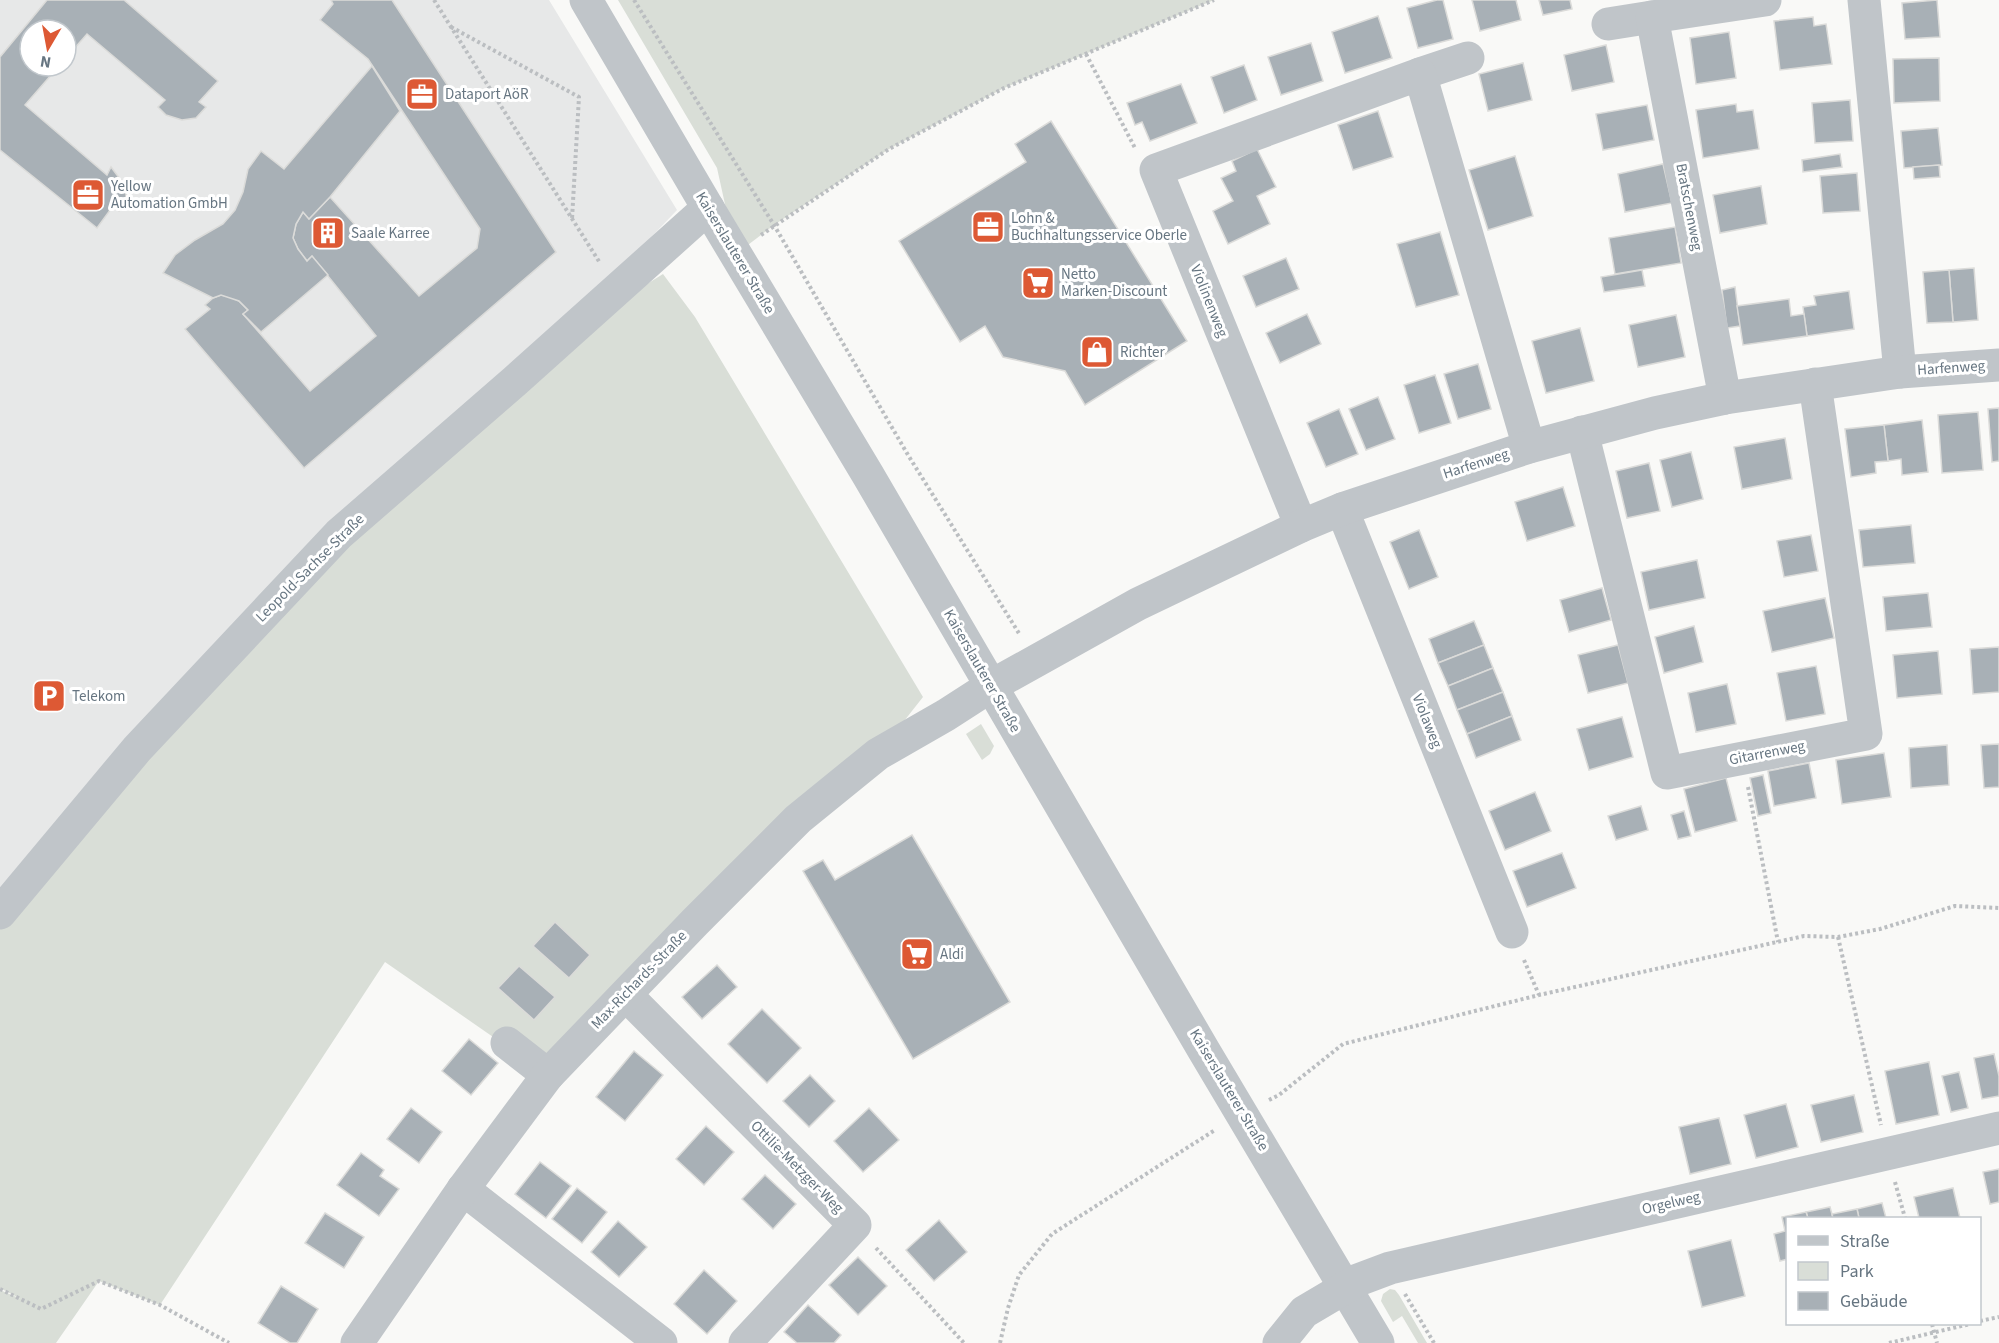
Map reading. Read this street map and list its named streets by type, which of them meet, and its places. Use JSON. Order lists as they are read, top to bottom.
{
  "streets": {
    "street": [
      "Bratschenweg",
      "Kaiserslauterer Straße",
      "Violinenweg",
      "Harfenweg",
      "Leopold-Sachse-Straße",
      "Violaweg",
      "Gitarrenweg",
      "Max-Richards-Straße",
      "Ottilie-Metzger-Weg",
      "Orgelweg"
    ]
  },
  "crossings": [
    ["Bratschenweg", "Harfenweg"],
    ["Kaiserslauterer Straße", "Harfenweg"],
    ["Kaiserslauterer Straße", "Leopold-Sachse-Straße"],
    ["Kaiserslauterer Straße", "Max-Richards-Straße"],
    ["Kaiserslauterer Straße", "Orgelweg"],
    ["Violinenweg", "Harfenweg"],
    ["Harfenweg", "Violaweg"],
    ["Harfenweg", "Gitarrenweg"],
    ["Harfenweg", "Max-Richards-Straße"],
    ["Max-Richards-Straße", "Ottilie-Metzger-Weg"]
  ],
  "places": {
    "office": ["Dataport AöR", "Yellow Automation GmbH", "Lohn & Buchhaltungsservice Oberle"],
    "building": ["Saale Karree"],
    "supermarket": ["Netto Marken-Discount", "Aldi"],
    "shop": ["Richter"],
    "parking": ["Telekom"]
  },
  "legend": ["Straße", "Park", "Gebäude"],
  "north": "bottom"
}
